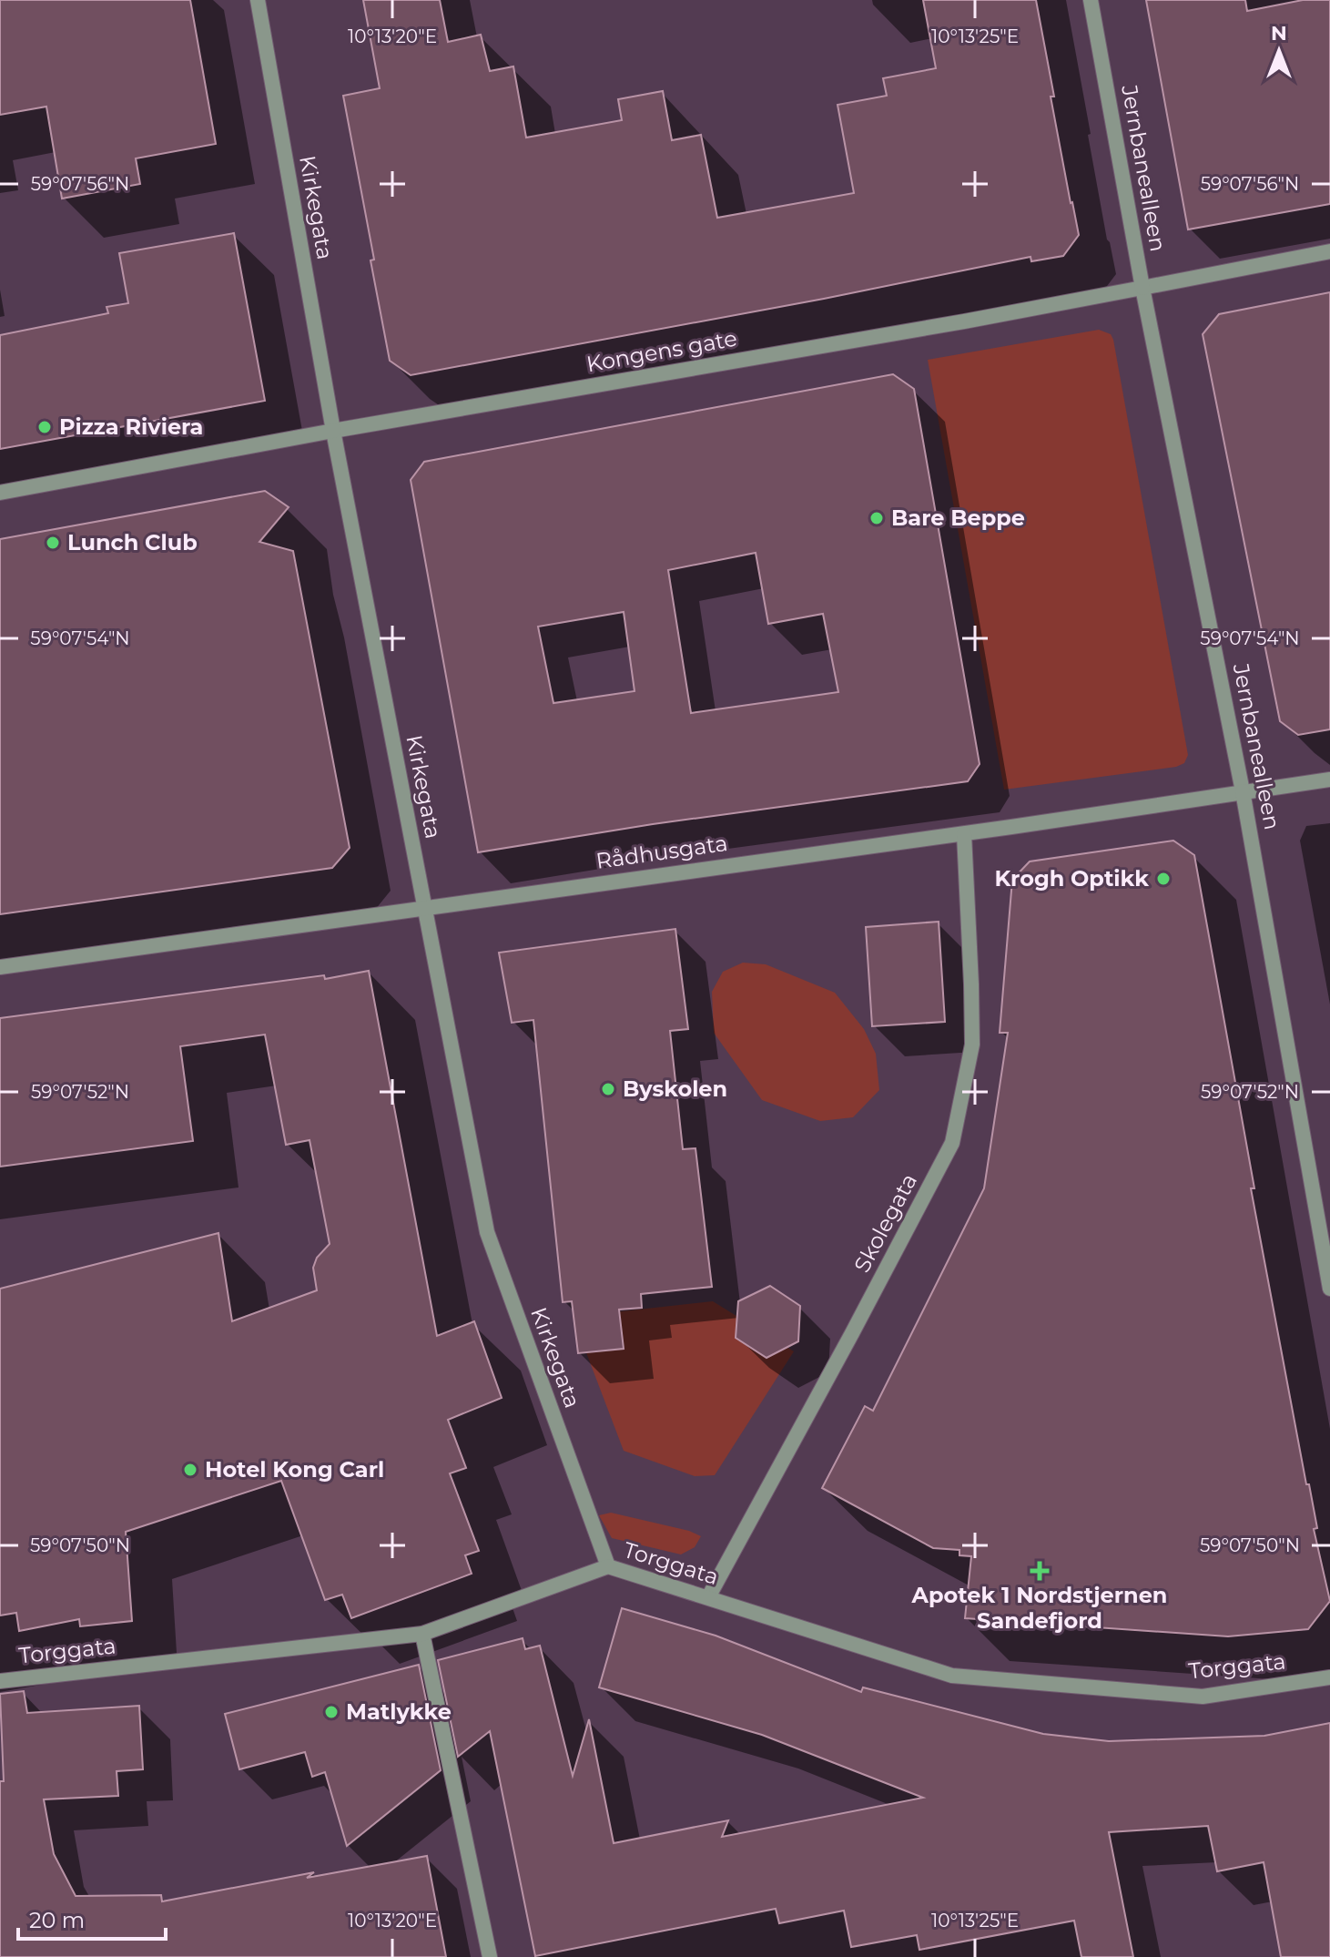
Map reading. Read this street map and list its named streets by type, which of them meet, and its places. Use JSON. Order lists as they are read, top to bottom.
{
  "streets": {
    "street": [
      "Jernbanealleen",
      "Kirkegata",
      "Kongens gate",
      "Rådhusgata",
      "Skolegata",
      "Torggata"
    ]
  },
  "crossings": [
    ["Jernbanealleen", "Kongens gate"],
    ["Jernbanealleen", "Rådhusgata"],
    ["Kirkegata", "Kongens gate"],
    ["Kirkegata", "Rådhusgata"],
    ["Kirkegata", "Torggata"],
    ["Rådhusgata", "Skolegata"],
    ["Skolegata", "Torggata"]
  ],
  "places": {
    "other": [
      "Pizza Riviera",
      "Bare Beppe",
      "Lunch Club",
      "Krogh Optikk",
      "Byskolen",
      "Hotel Kong Carl",
      "Matlykke"
    ],
    "health": ["Apotek 1 Nordstjernen Sandefjord"]
  },
  "scale_bar": "20 m",
  "north": "top",
  "coordinates": [
    "10°13'20\"E",
    "10°13'25\"E",
    "59°07'56\"N",
    "59°07'54\"N",
    "59°07'52\"N",
    "59°07'50\"N"
  ]
}
